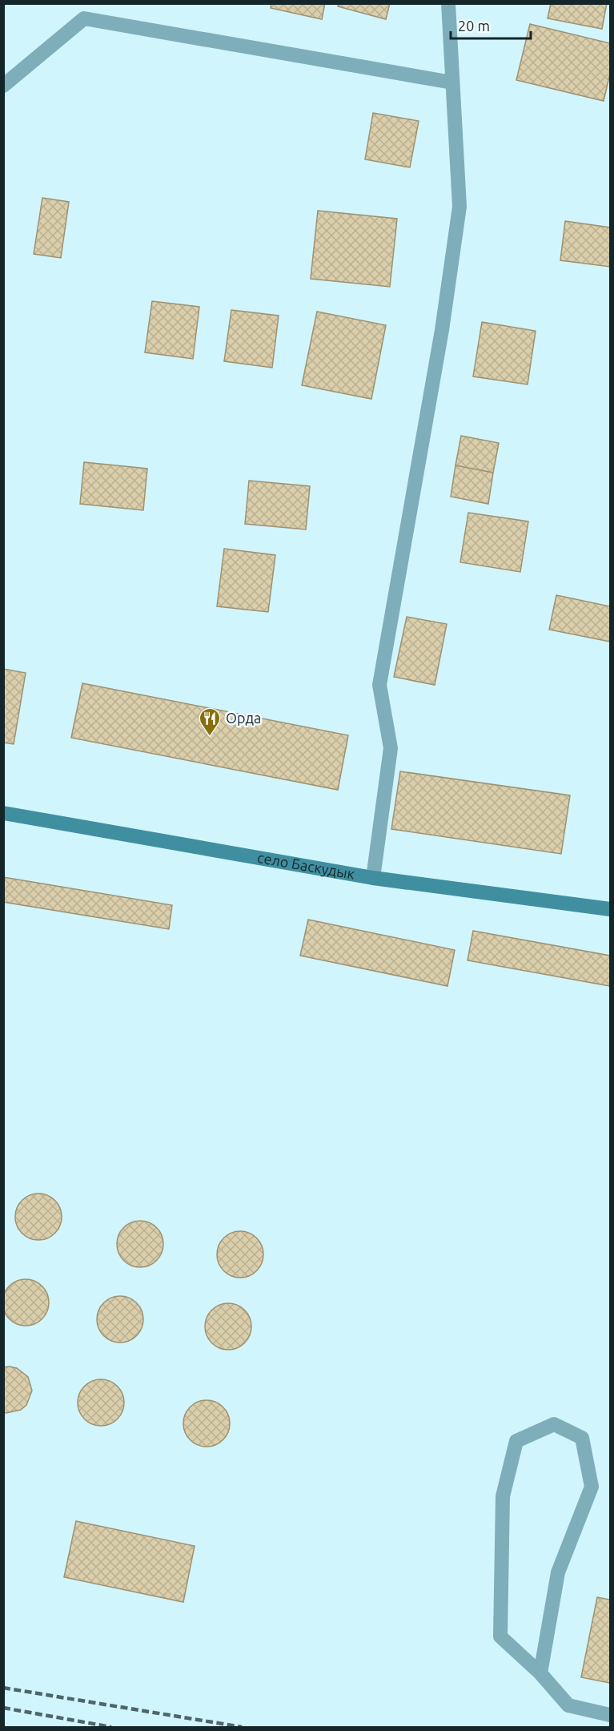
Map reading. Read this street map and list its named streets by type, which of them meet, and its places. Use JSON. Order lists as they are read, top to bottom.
{
  "streets": {
    "street": ["село Баскудык"]
  },
  "places": {
    "restaurant": ["Орда"]
  },
  "scale_bar": "20 m"
}
